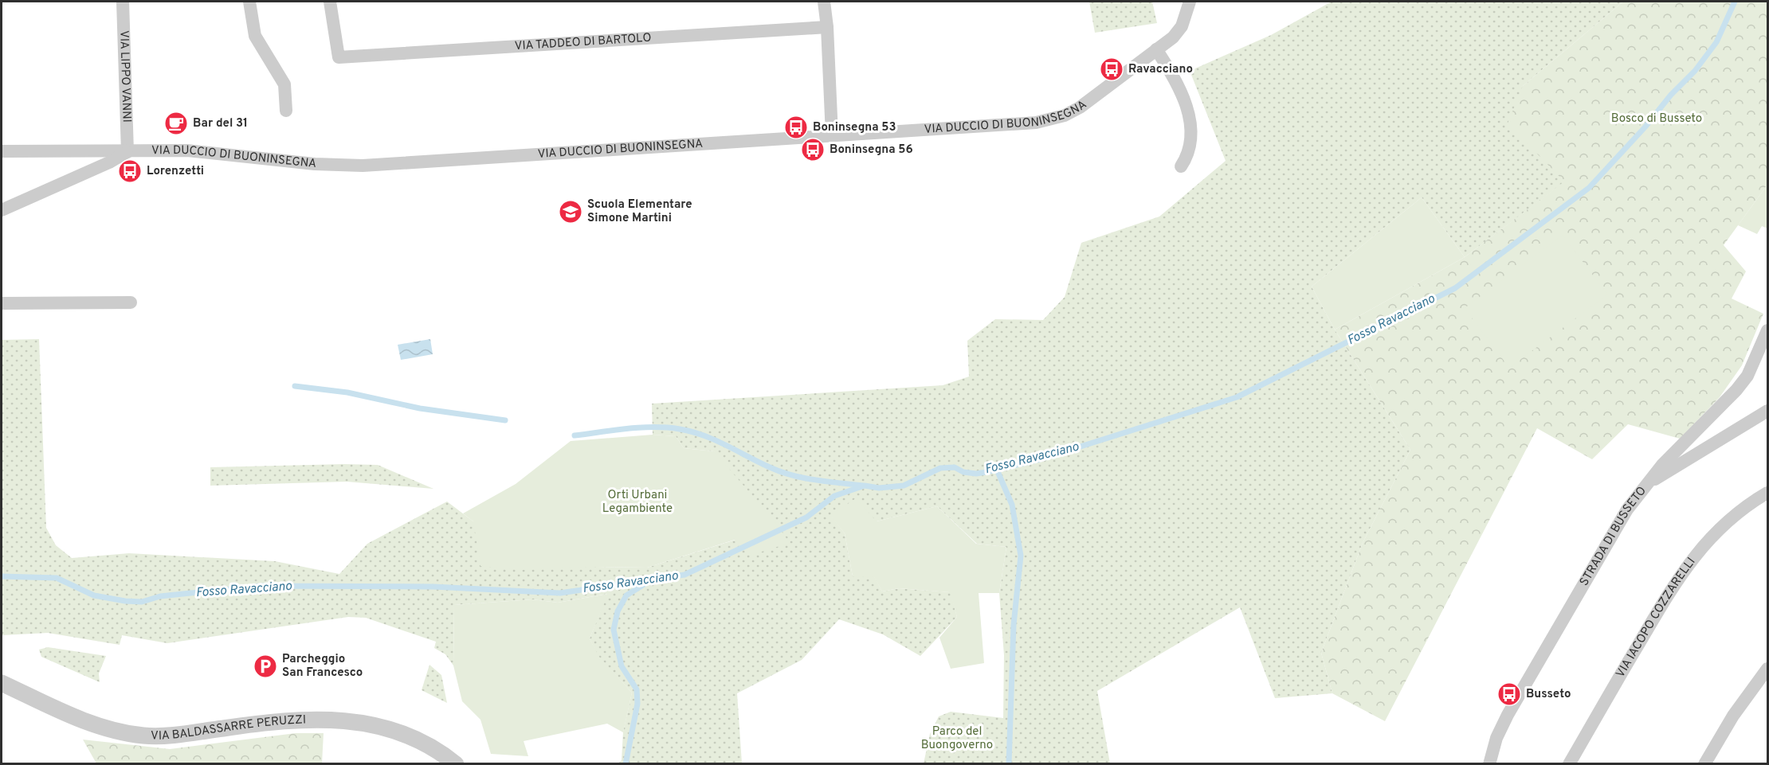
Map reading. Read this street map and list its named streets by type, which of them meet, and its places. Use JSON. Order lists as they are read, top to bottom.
{
  "streets": {
    "street": [
      "VIA TADDEO DI BARTOLO",
      "VIA LIPPO VANNI",
      "VIA DUCCIO DI BUONINSEGNA",
      "STRADA DI BUSSETO",
      "VIA IACOPO COZZARELLI",
      "VIA BALDASSARRE PERUZZI"
    ]
  },
  "crossings": [
    ["VIA LIPPO VANNI", "VIA DUCCIO DI BUONINSEGNA"]
  ],
  "water": ["Fosso Ravacciano"],
  "parks": ["Bosco di Busseto", "Orti Urbani Legambiente", "Parco del Buongoverno"],
  "places": {
    "bus stop": [
      "Ravacciano",
      "Boninsegna 53",
      "Boninsegna 56",
      "Lorenzetti",
      "Busseto"
    ],
    "cafe": ["Bar del 31"],
    "school or university": ["Scuola Elementare Simone Martini"],
    "parking": ["Parcheggio San Francesco"]
  }
}
